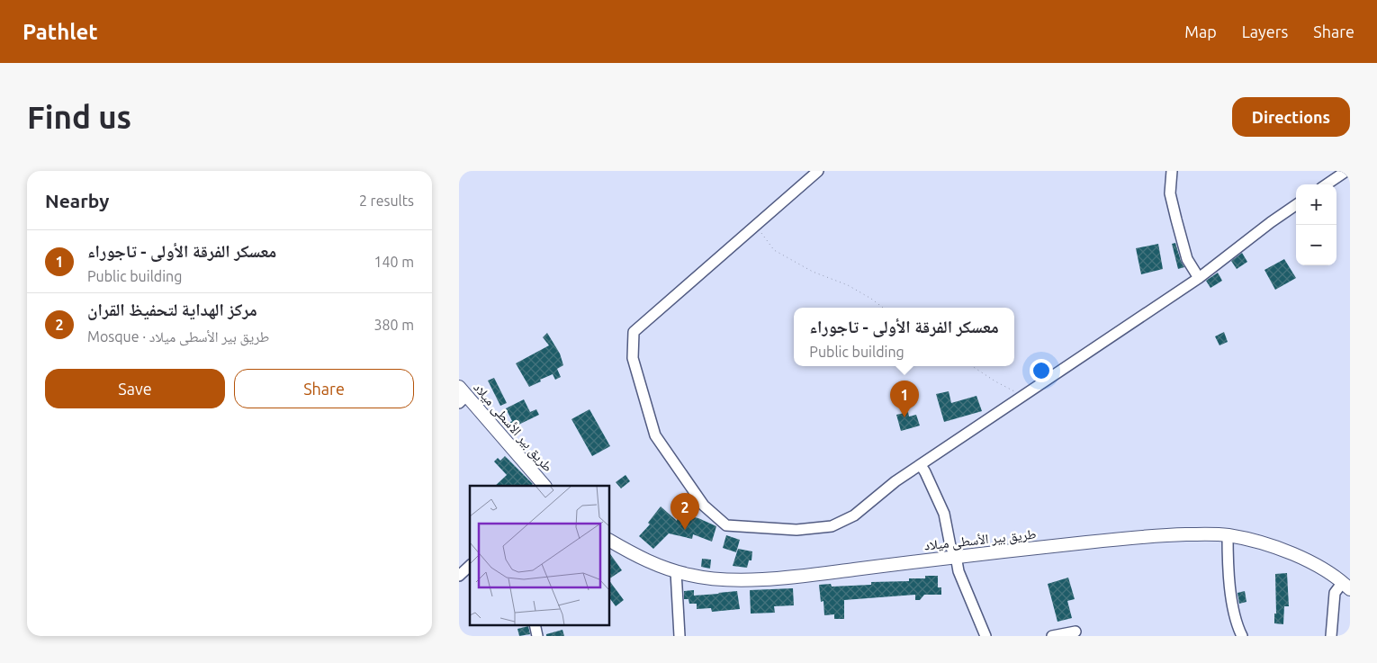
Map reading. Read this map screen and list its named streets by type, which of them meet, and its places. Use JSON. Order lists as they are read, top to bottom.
{
  "streets": {
    "main road": ["طريق بير الأسطى ميلاد"]
  },
  "page": {
    "header": "Pathlet",
    "nav": ["Map", "Layers", "Share"],
    "buttons": [
      "Directions",
      ["Save", "Share"]
    ],
    "title": "Find us",
    "heading": ["Nearby", "2 results"],
    "map_buttons": ["+", "−"],
    "list": [
      {
        "mark": "1",
        "name": "معسكر الفرقة الأولى - تاجوراء",
        "note": "Public building",
        "value": "140 m"
      },
      {
        "mark": "2",
        "name": "مركز الهداية لتحفيظ القران",
        "note": "Mosque · طريق بير الأسطى ميلاد",
        "value": "380 m"
      }
    ],
    "popup": ["معسكر الفرقة الأولى - تاجوراء", "Public building"],
    "pins": ["1", "2"]
  }
}
